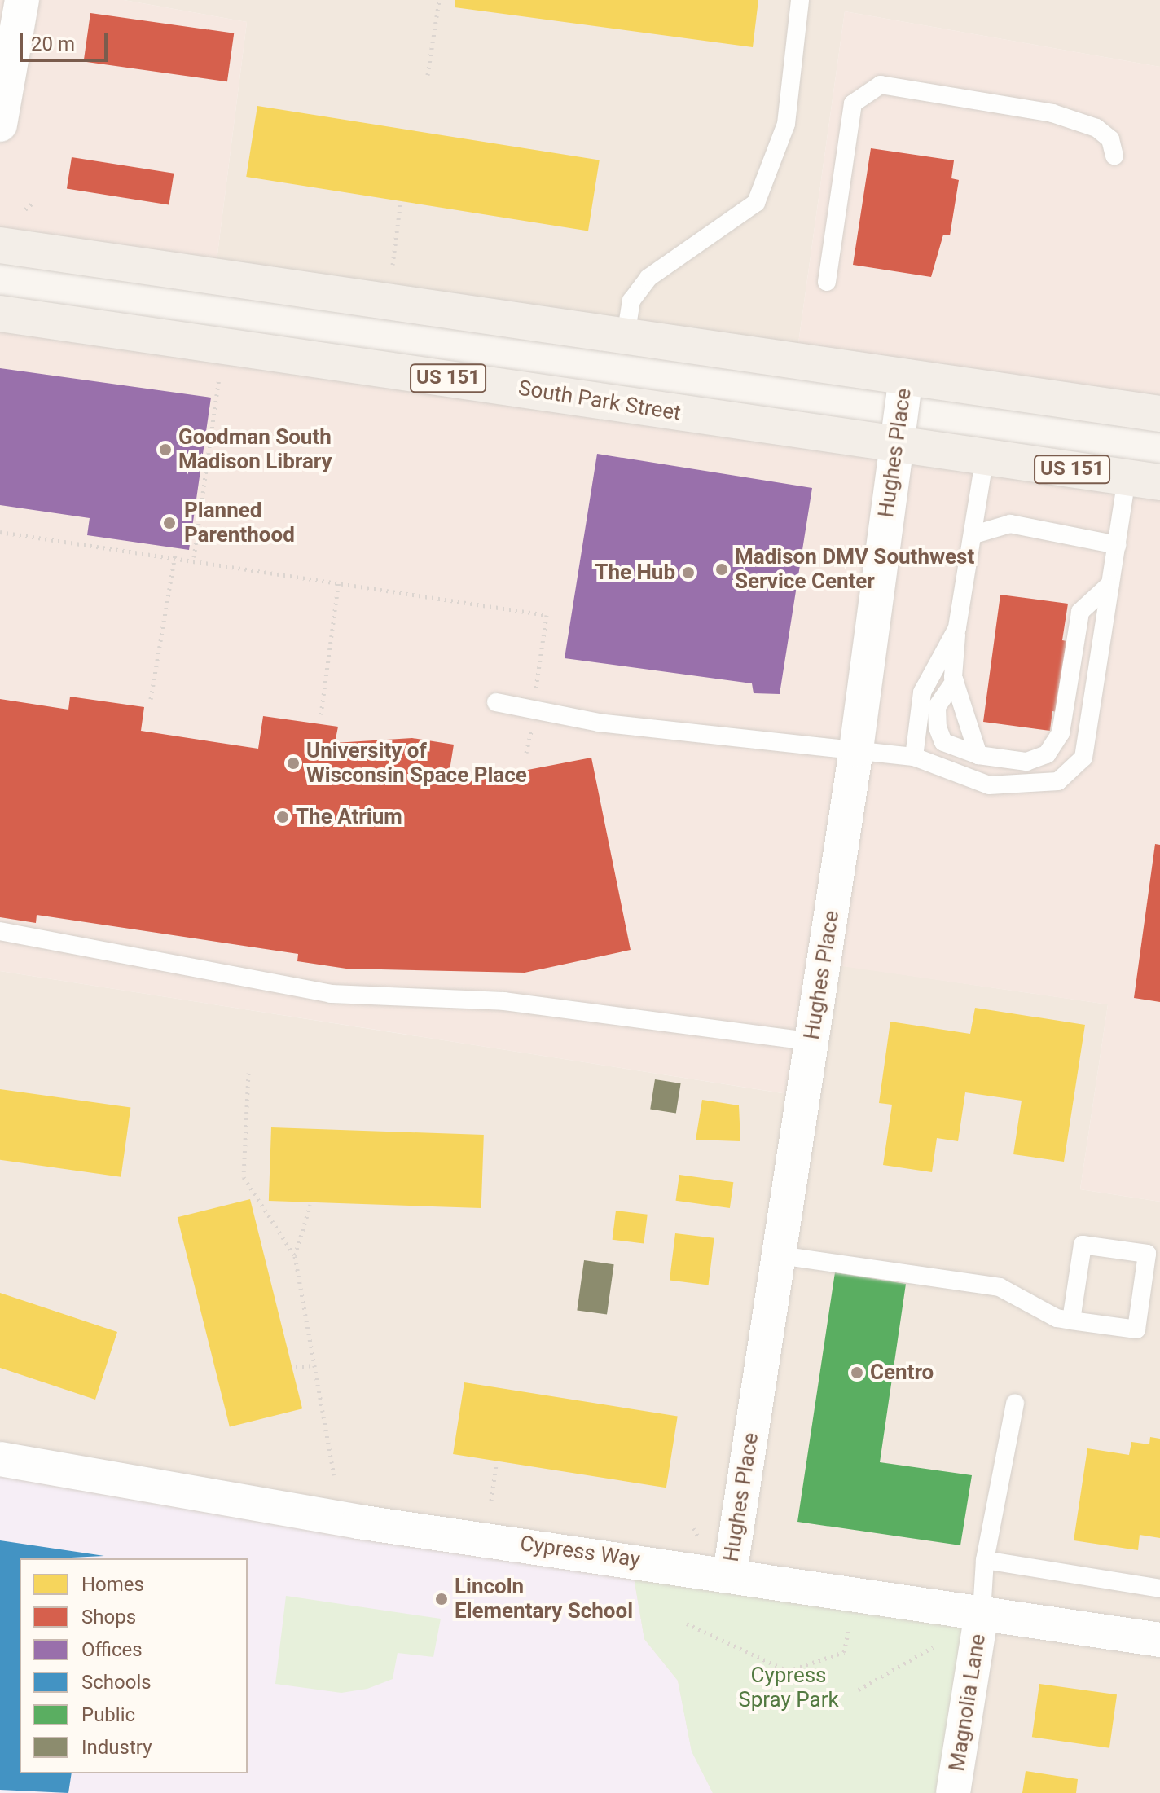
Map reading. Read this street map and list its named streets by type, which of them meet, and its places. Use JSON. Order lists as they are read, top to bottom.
{
  "streets": {
    "main road": ["US 151", "South Park Street"],
    "street": ["Hughes Place", "Cypress Way", "Magnolia Lane"]
  },
  "crossings": [
    ["South Park Street", "Hughes Place"],
    ["Hughes Place", "Cypress Way"],
    ["Cypress Way", "Magnolia Lane"]
  ],
  "parks": ["Cypress Spray Park"],
  "places": [
    "Goodman South Madison Library",
    "Planned Parenthood",
    "Madison DMV Southwest Service Center",
    "The Hub",
    "University of Wisconsin Space Place",
    "The Atrium",
    "Centro",
    "Lincoln Elementary School"
  ],
  "legend": [
    "Homes",
    "Shops",
    "Offices",
    "Schools",
    "Public",
    "Industry"
  ],
  "scale_bar": "20 m"
}
